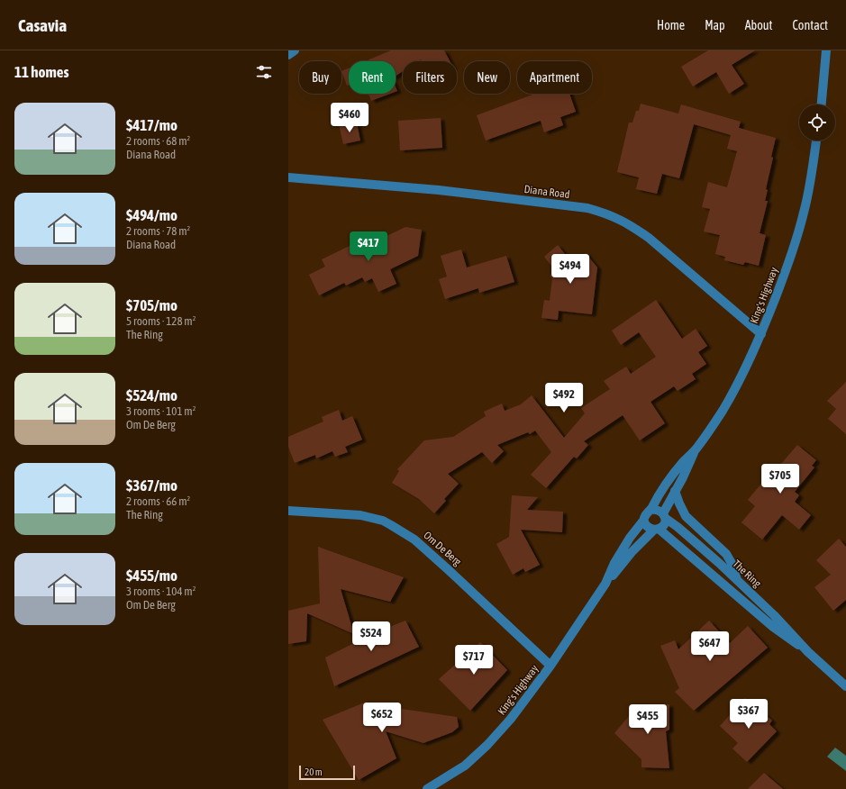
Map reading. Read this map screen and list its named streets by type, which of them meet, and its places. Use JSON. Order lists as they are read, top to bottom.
{
  "streets": {
    "street": [
      "Diana Road",
      "King's Highway",
      "Om De Berg",
      "The Ring"
    ]
  },
  "crossings": [
    ["Diana Road", "King's Highway"],
    ["King's Highway", "Om De Berg"],
    ["King's Highway", "The Ring"]
  ],
  "scale_bar": "20 m",
  "page": {
    "header": "Casavia",
    "nav": [
      "Home",
      "Map",
      "About",
      "Contact"
    ],
    "heading": "11 homes",
    "chip": [
      "Buy",
      "Rent",
      "Filters",
      "New",
      "Apartment"
    ],
    "list": [
      {
        "name": "$417/mo",
        "note": "2 rooms · 68 m² · Diana Road"
      },
      {
        "name": "$494/mo",
        "note": "2 rooms · 78 m² · Diana Road"
      },
      {
        "name": "$705/mo",
        "note": "5 rooms · 128 m² · The Ring"
      },
      {
        "name": "$524/mo",
        "note": "3 rooms · 101 m² · Om De Berg"
      },
      {
        "name": "$367/mo",
        "note": "2 rooms · 66 m² · The Ring"
      },
      {
        "name": "$455/mo",
        "note": "3 rooms · 104 m² · Om De Berg"
      }
    ],
    "price": [
      "$460",
      "$417",
      "$494",
      "$492",
      "$705",
      "$524",
      "$647",
      "$717",
      "$367",
      "$652",
      "$455"
    ],
    "scale": "20 m"
  }
}
